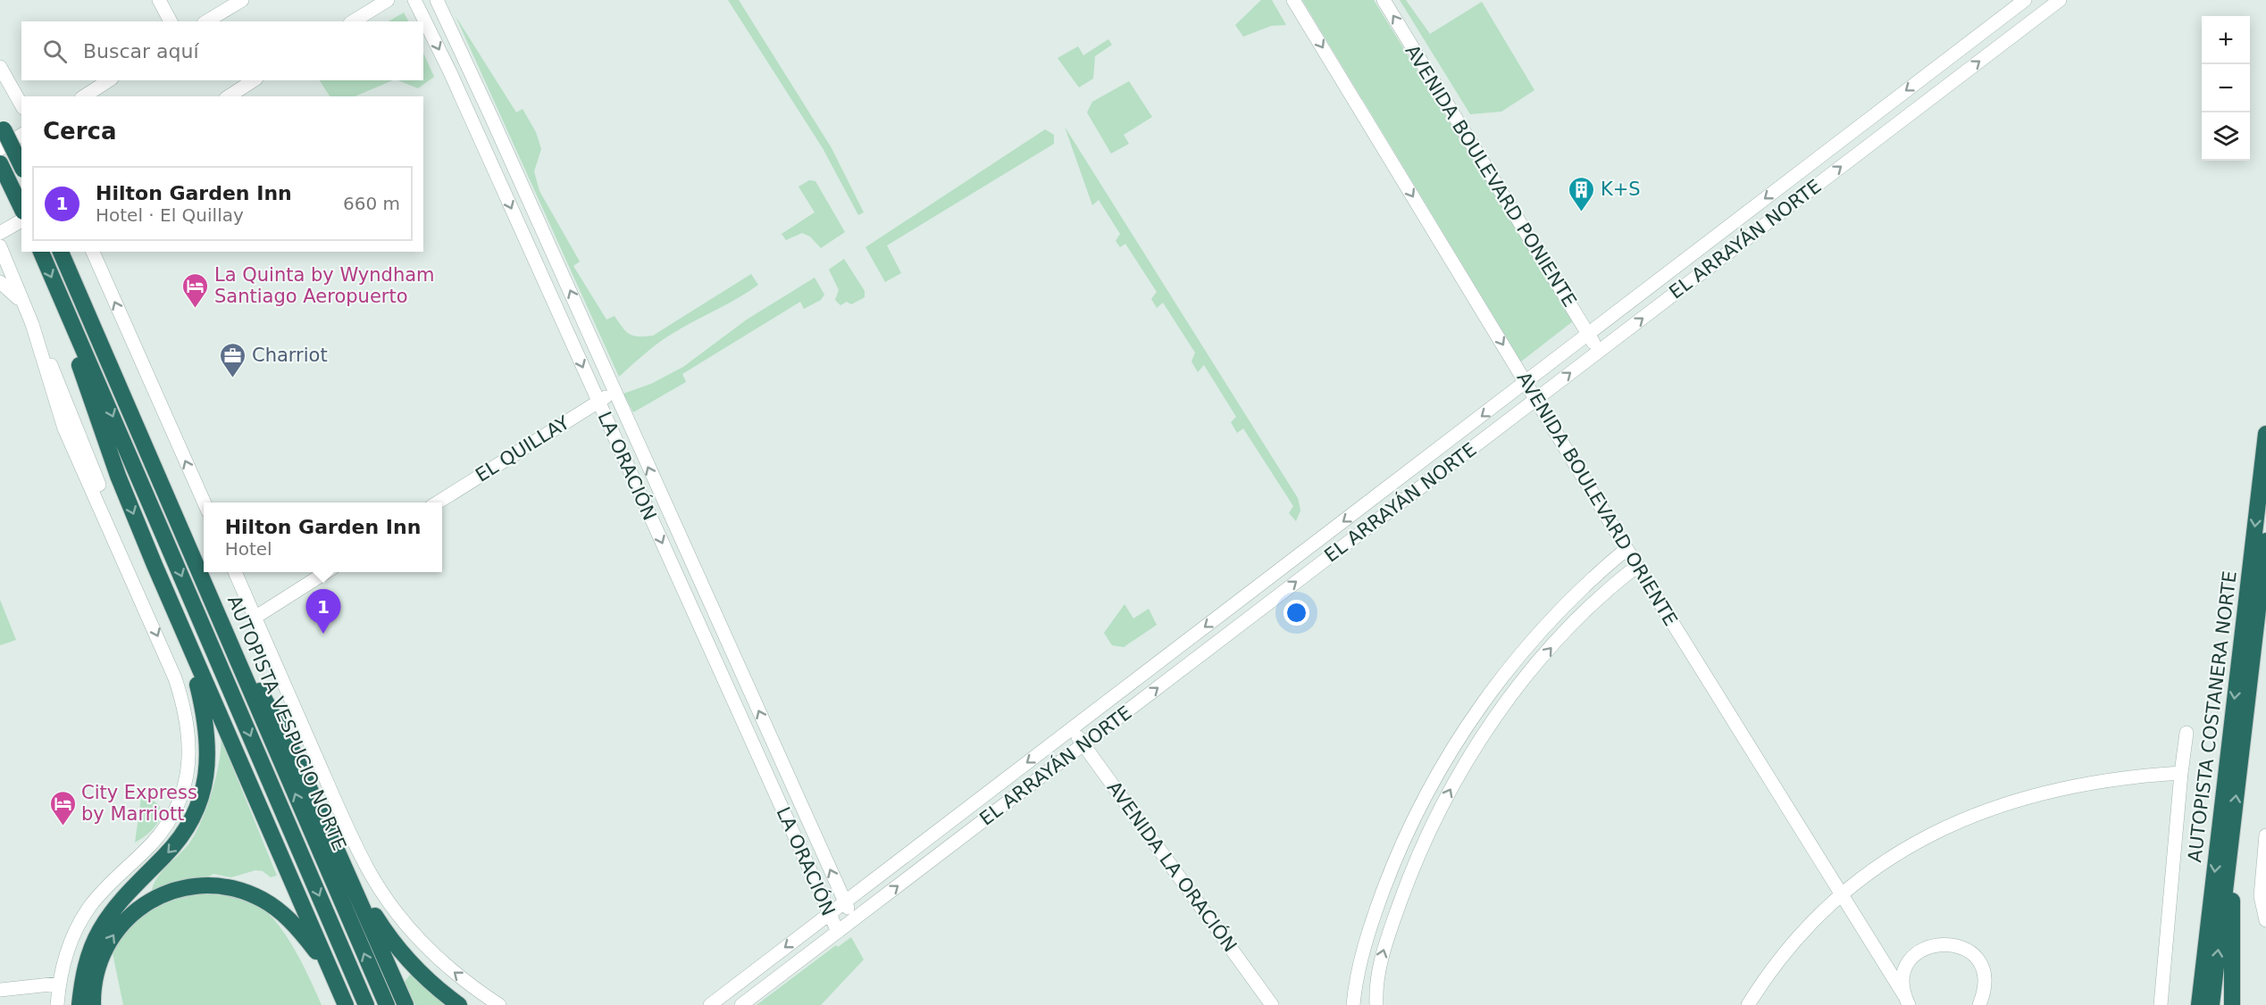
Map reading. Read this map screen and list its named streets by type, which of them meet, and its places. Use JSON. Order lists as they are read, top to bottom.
{
  "streets": {
    "highway": ["AUTOPISTA COSTANERA NORTE", "AUTOPISTA VESPUCIO NORTE"],
    "street": [
      "AVENIDA BOULEVARD PONIENTE",
      "EL ARRAYÁN NORTE",
      "EL QUILLAY",
      "LA ORACIÓN",
      "AVENIDA BOULEVARD ORIENTE",
      "AVENIDA LA ORACIÓN"
    ]
  },
  "crossings": [
    ["AVENIDA BOULEVARD PONIENTE", "EL ARRAYÁN NORTE"],
    ["EL ARRAYÁN NORTE", "LA ORACIÓN"],
    ["EL ARRAYÁN NORTE", "AVENIDA BOULEVARD ORIENTE"],
    ["EL ARRAYÁN NORTE", "AVENIDA LA ORACIÓN"],
    ["EL QUILLAY", "LA ORACIÓN"]
  ],
  "one_way": ["AVENIDA BOULEVARD PONIENTE", "AVENIDA BOULEVARD ORIENTE"],
  "places": {
    "building": ["K+S"],
    "hotel": ["La Quinta by Wyndham Santiago Aeropuerto", "City Express by Marriott"],
    "office": ["Charriot"]
  },
  "page": {
    "map_buttons": ["+", "−"],
    "search": "Buscar aquí",
    "heading": "Cerca",
    "list": [
      {
        "mark": "1",
        "name": "Hilton Garden Inn",
        "note": "Hotel · El Quillay",
        "value": "660 m"
      }
    ],
    "popup": ["Hilton Garden Inn", "Hotel"],
    "pins": "1"
  }
}
